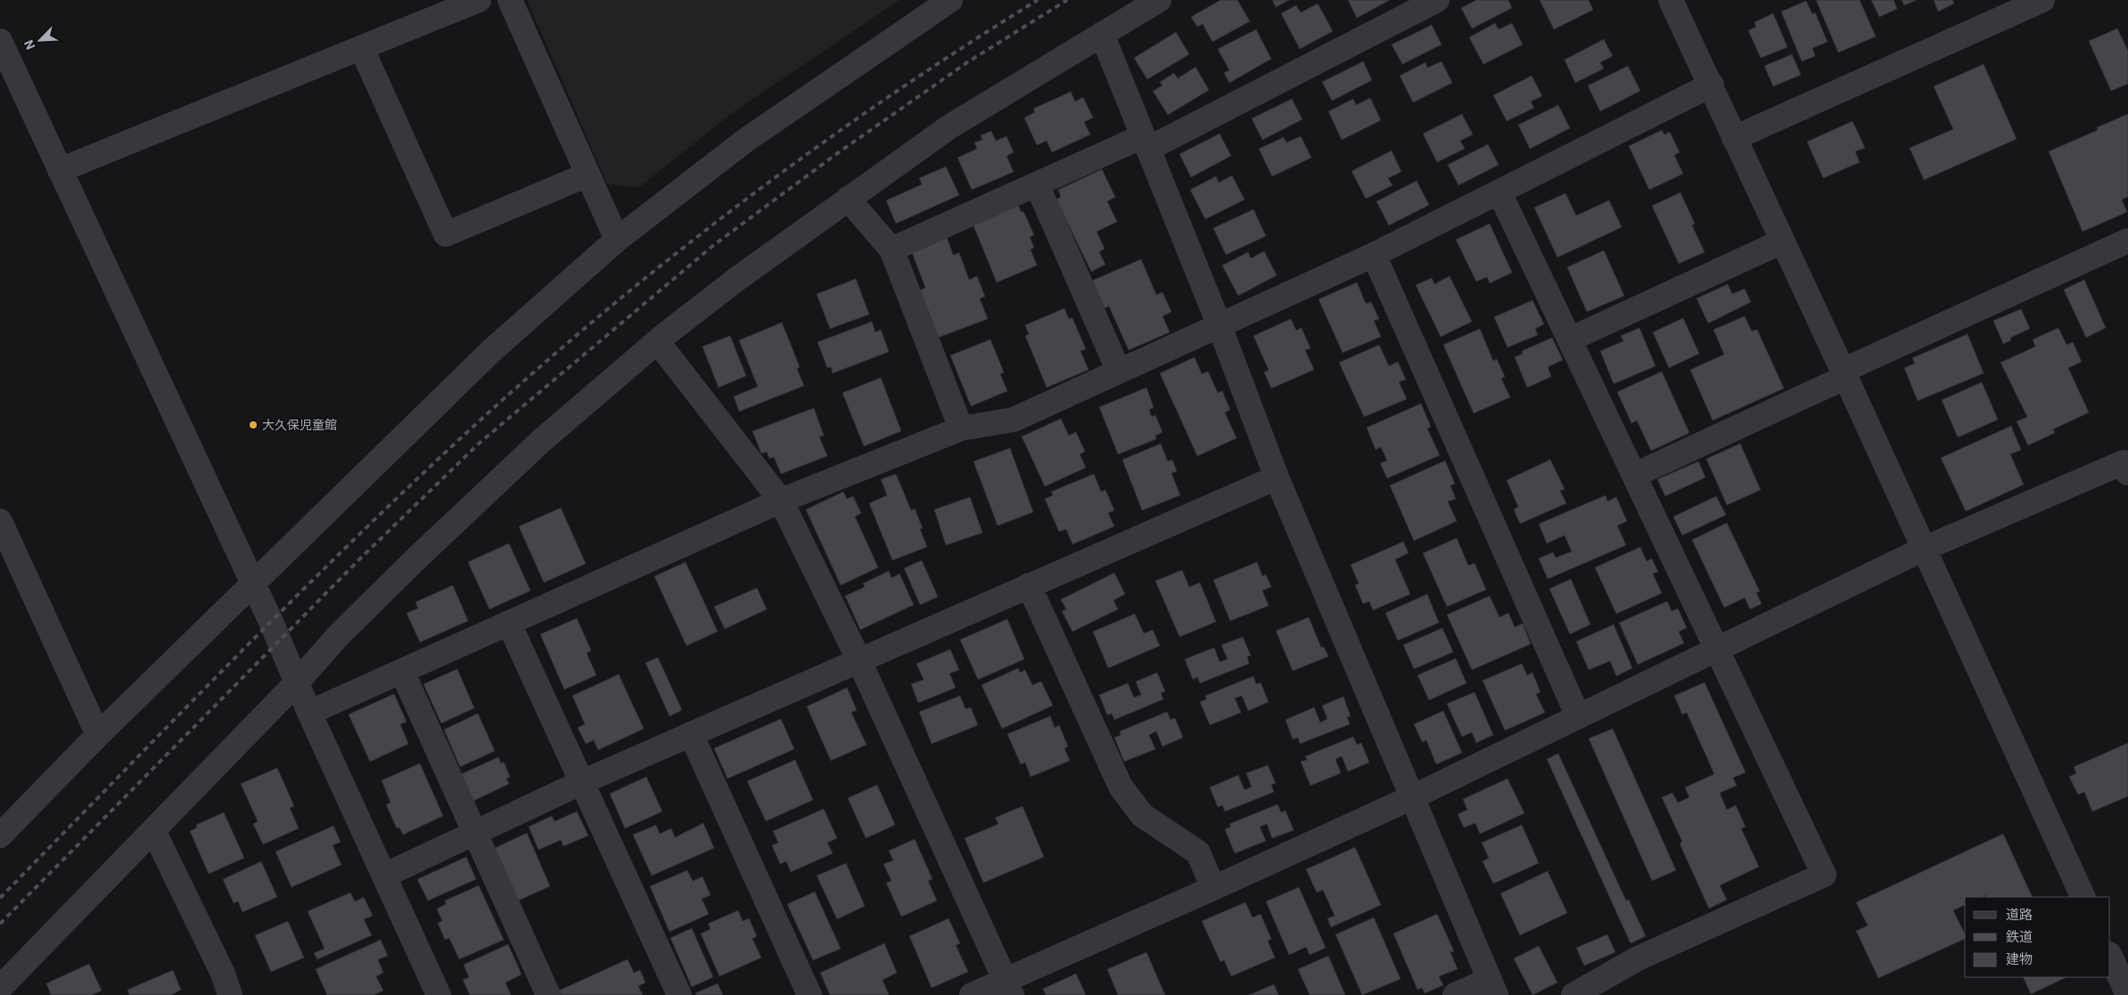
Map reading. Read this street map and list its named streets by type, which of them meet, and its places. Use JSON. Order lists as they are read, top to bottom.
{
  "places": ["大久保児童館"],
  "legend": ["道路", "鉄道", "建物"],
  "north": "bottom left"
}
